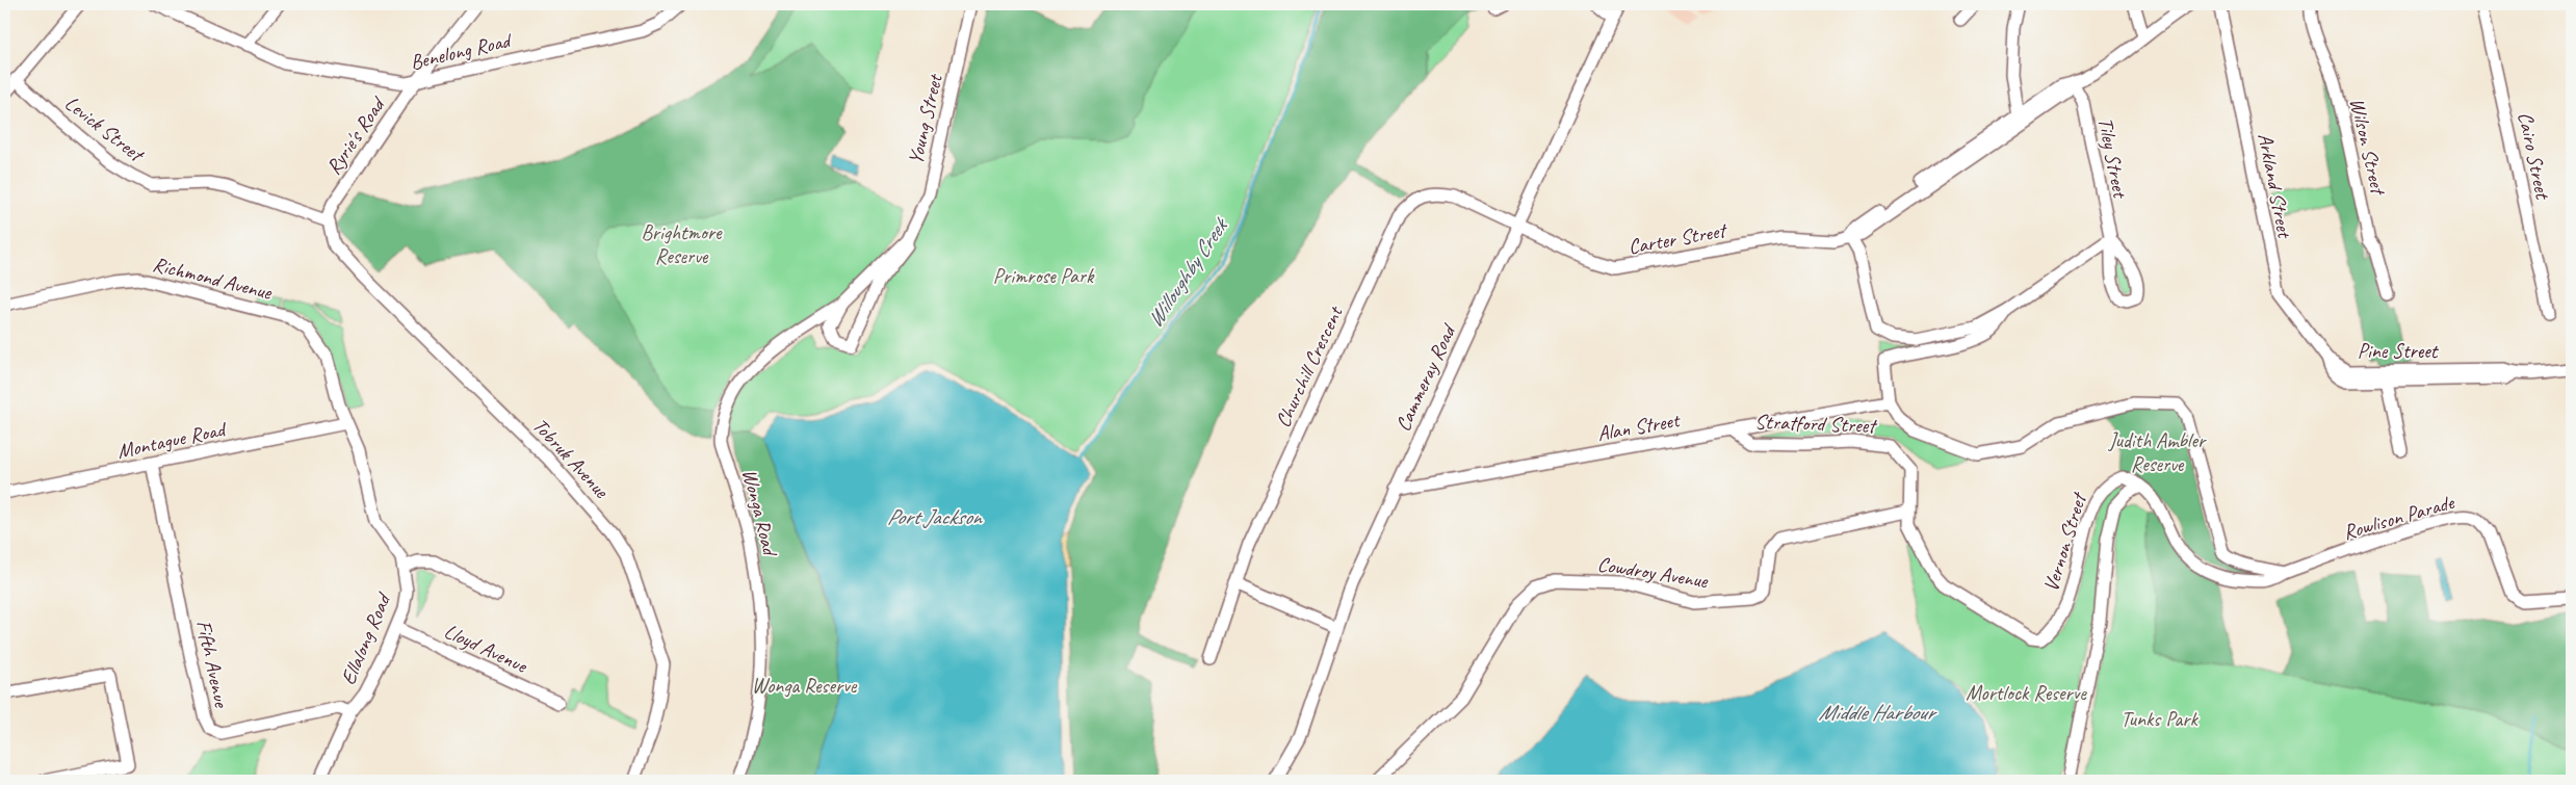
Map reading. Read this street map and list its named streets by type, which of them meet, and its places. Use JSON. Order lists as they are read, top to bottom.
{
  "streets": {
    "street": [
      "Benelong Road",
      "Young Street",
      "Levick Street",
      "Ryrie's Road",
      "Wilson Street",
      "Cairo Street",
      "Tiley Street",
      "Arkland Street",
      "Carter Street",
      "Richmond Avenue",
      "Pine Street",
      "Churchill Crescent",
      "Cammeray Road",
      "Stratford Street",
      "Alan Street",
      "Montague Road",
      "Tobruk Avenue",
      "Wonga Road",
      "Rowlison Parade",
      "Vernon Street",
      "Cowdroy Avenue",
      "Ellalong Road",
      "Lloyd Avenue",
      "Fifth Avenue"
    ]
  },
  "crossings": [
    ["Benelong Road", "Ryrie's Road"],
    ["Young Street", "Wonga Road"],
    ["Levick Street", "Ryrie's Road"],
    ["Levick Street", "Tobruk Avenue"],
    ["Ryrie's Road", "Tobruk Avenue"],
    ["Tiley Street", "Carter Street"],
    ["Arkland Street", "Pine Street"],
    ["Carter Street", "Churchill Crescent"],
    ["Carter Street", "Cammeray Road"],
    ["Richmond Avenue", "Montague Road"],
    ["Richmond Avenue", "Ellalong Road"],
    ["Churchill Crescent", "Cammeray Road"],
    ["Cammeray Road", "Alan Street"],
    ["Stratford Street", "Alan Street"],
    ["Stratford Street", "Vernon Street"],
    ["Stratford Street", "Cowdroy Avenue"],
    ["Montague Road", "Ellalong Road"],
    ["Montague Road", "Fifth Avenue"],
    ["Rowlison Parade", "Vernon Street"],
    ["Vernon Street", "Cowdroy Avenue"],
    ["Ellalong Road", "Lloyd Avenue"],
    ["Ellalong Road", "Fifth Avenue"]
  ],
  "water": ["Willoughby Creek", "Port Jackson", "Middle Harbour"],
  "parks": [
    "Brightmore Reserve",
    "Primrose Park",
    "Judith Ambler Reserve",
    "Wonga Reserve",
    "Mortlock Reserve",
    "Tunks Park"
  ]
}
